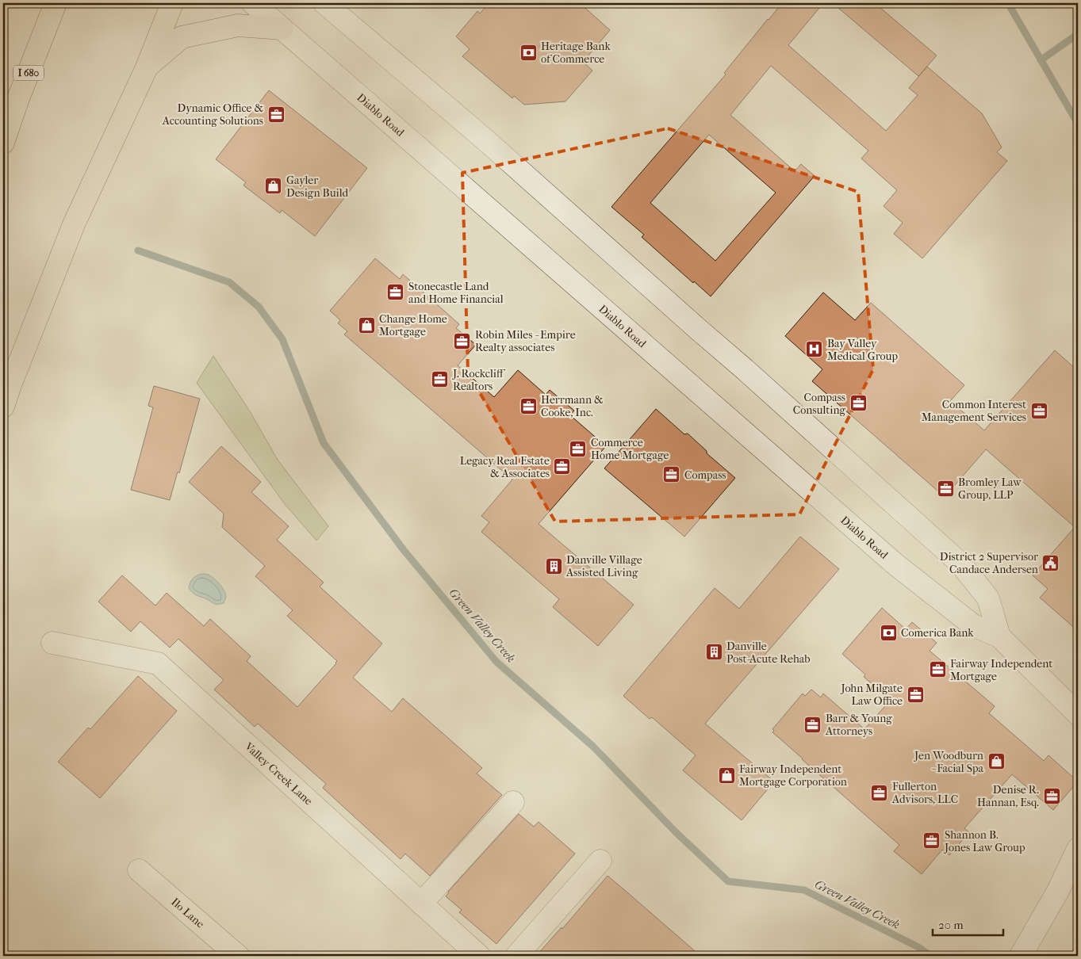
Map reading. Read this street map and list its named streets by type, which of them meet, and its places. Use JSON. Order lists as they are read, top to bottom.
{
  "streets": {
    "highway": ["I 680"],
    "street": ["Diablo Road", "Valley Creek Lane", "Ilo Lane"]
  },
  "water": ["Green Valley Creek"],
  "places": {
    "bank": ["Heritage Bank of Commerce", "Comerica Bank"],
    "office": [
      "Dynamic Office & Accounting Solutions",
      "Stonecastle Land and Home Financial",
      "Robin Miles - Empire Realty associates",
      "J. Rockcliff Realtors",
      "Compass Consulting",
      "Herrmann & Cooke, Inc.",
      "Common Interest Management Services",
      "Commerce Home Mortgage",
      "Legacy Real Estate & Associates",
      "Compass",
      "Bromley Law Group, LLP",
      "Fairway Independent Mortgage",
      "John Milgate Law Office",
      "Barr & Young Attorneys",
      "Fullerton Advisors, LLC",
      "Denise R. Hannan, Esq.",
      "Shannon B. Jones Law Group"
    ],
    "shop": [
      "Gayler Design Build",
      "Change Home Mortgage",
      "Jen Woodburn - Facial Spa",
      "Fairway Independent Mortgage Corporation"
    ],
    "hospital": ["Bay Valley Medical Group"],
    "public building": ["District 2 Supervisor Candace Andersen"],
    "building": ["Danville Village Assisted Living", "Danville Post-Acute Rehab"]
  },
  "scale_bar": "20 m"
}
